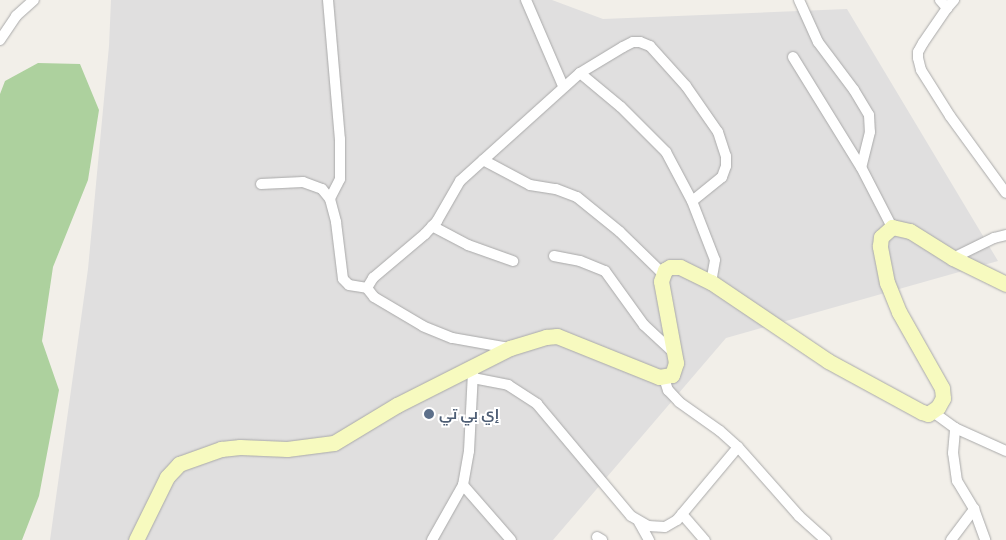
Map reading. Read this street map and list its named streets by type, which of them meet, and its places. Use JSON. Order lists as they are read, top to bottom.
{
  "places": ["إي بي تي"]
}
